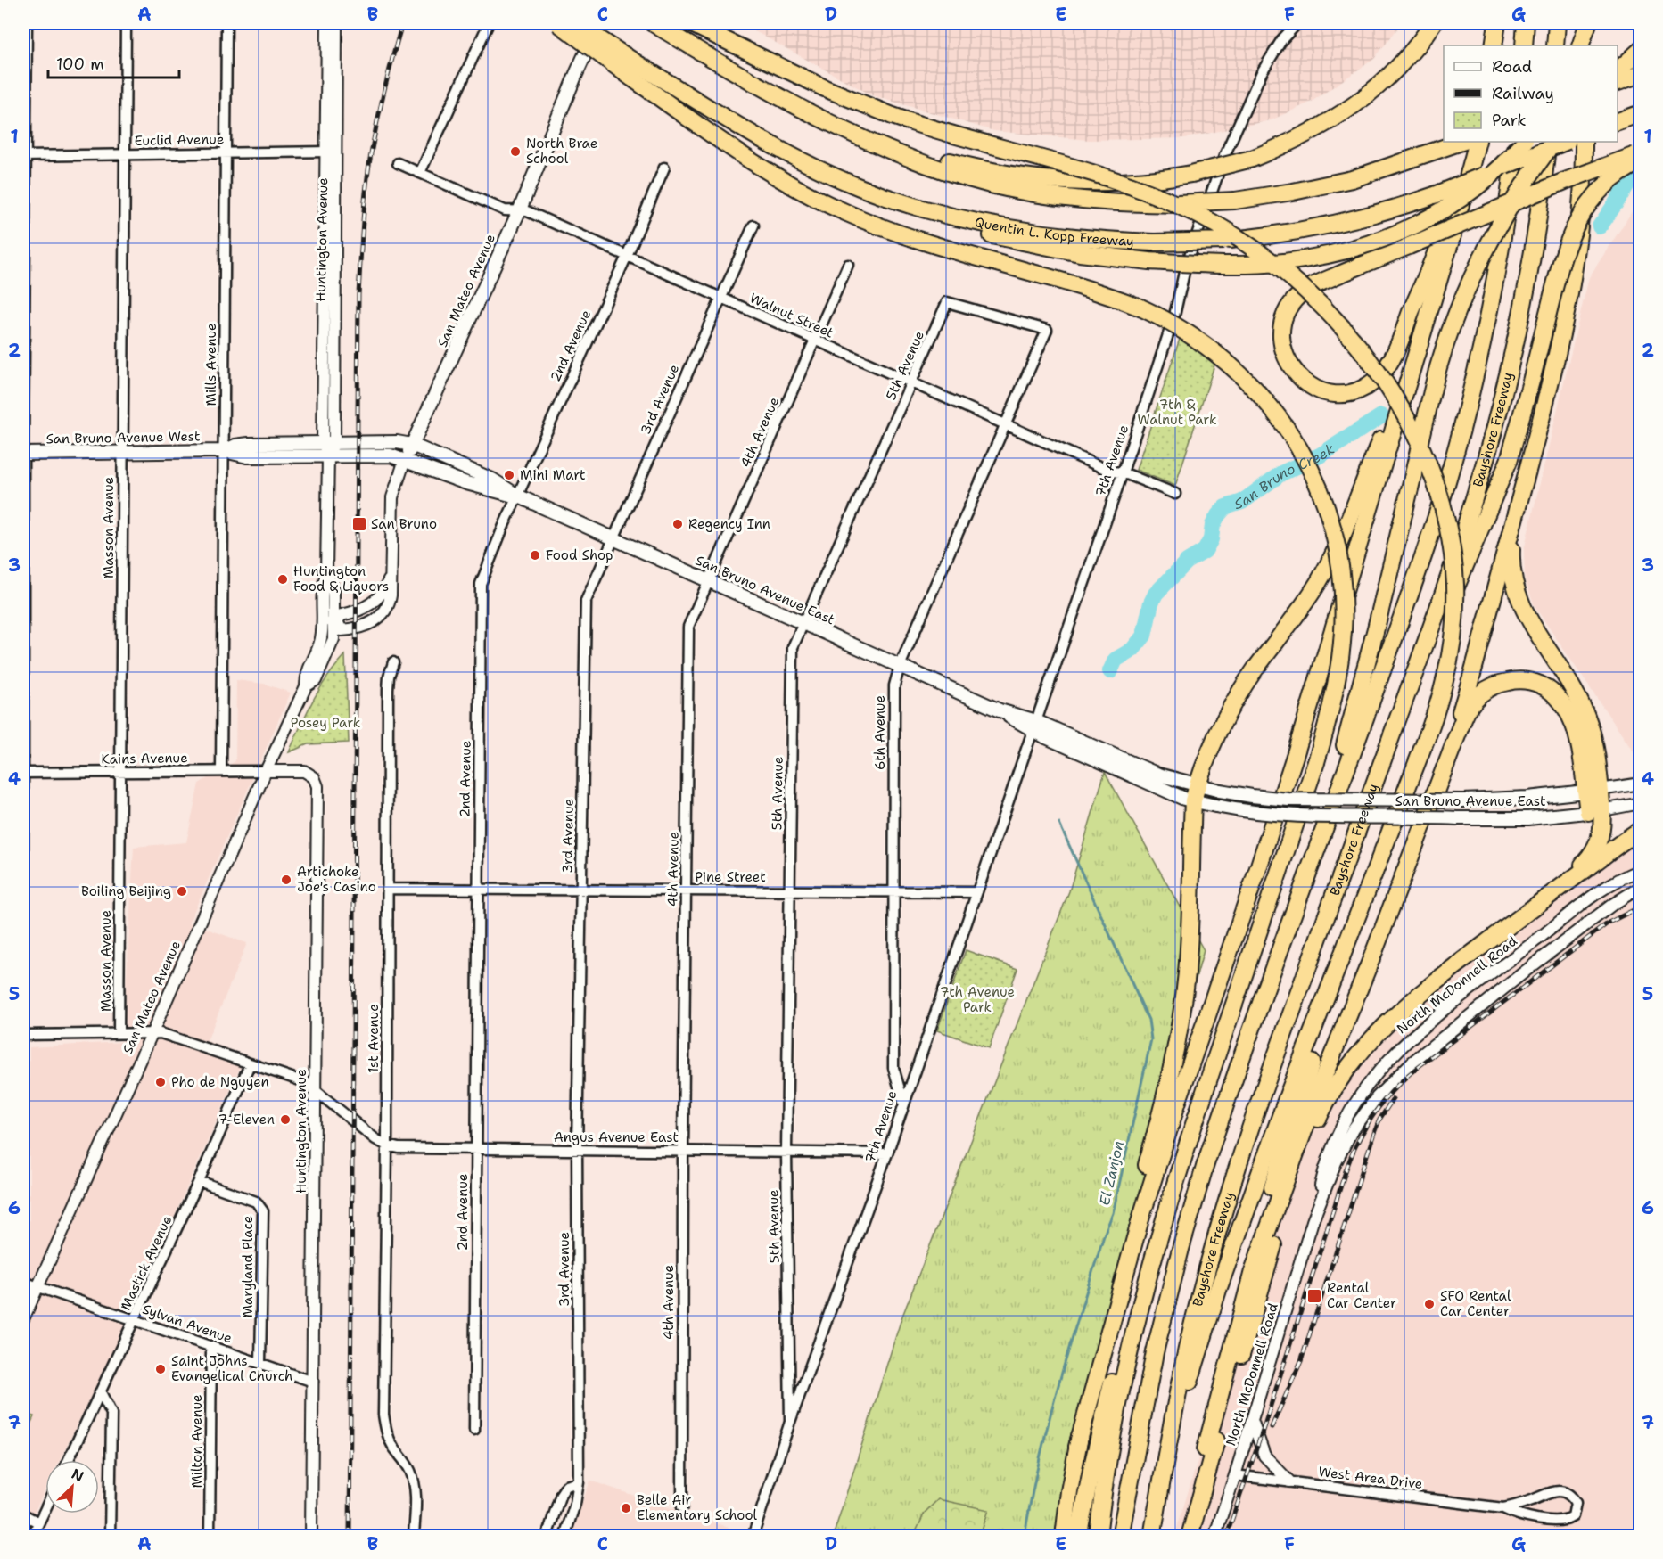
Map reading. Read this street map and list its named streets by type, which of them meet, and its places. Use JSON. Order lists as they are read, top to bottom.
{
  "streets": {
    "highway": ["Quentin L. Kopp Freeway", "Bayshore Freeway"],
    "main road": ["San Mateo Avenue", "San Bruno Avenue West", "San Bruno Avenue East"],
    "street": [
      "Euclid Avenue",
      "Huntington Avenue",
      "Walnut Street",
      "2nd Avenue",
      "Mills Avenue",
      "5th Avenue",
      "3rd Avenue",
      "4th Avenue",
      "7th Avenue",
      "Masson Avenue",
      "6th Avenue",
      "Kains Avenue",
      "Pine Street",
      "North McDonnell Road",
      "1st Avenue",
      "Angus Avenue East",
      "Mastick Avenue",
      "Maryland Place",
      "Sylvan Avenue",
      "Milton Avenue",
      "West Area Drive"
    ]
  },
  "crossings": [
    ["Euclid Avenue", "Huntington Avenue"],
    ["Euclid Avenue", "Mills Avenue"],
    ["Euclid Avenue", "Masson Avenue"],
    ["Huntington Avenue", "San Mateo Avenue"],
    ["Huntington Avenue", "San Bruno Avenue West"],
    ["Huntington Avenue", "Kains Avenue"],
    ["Huntington Avenue", "Angus Avenue East"],
    ["Huntington Avenue", "Sylvan Avenue"],
    ["San Mateo Avenue", "Walnut Street"],
    ["San Mateo Avenue", "San Bruno Avenue West"],
    ["San Mateo Avenue", "San Bruno Avenue East"],
    ["San Mateo Avenue", "Kains Avenue"],
    ["San Mateo Avenue", "Angus Avenue East"],
    ["San Mateo Avenue", "Sylvan Avenue"],
    ["Walnut Street", "2nd Avenue"],
    ["Walnut Street", "5th Avenue"],
    ["Walnut Street", "3rd Avenue"],
    ["Walnut Street", "4th Avenue"],
    ["Walnut Street", "7th Avenue"],
    ["Walnut Street", "6th Avenue"],
    ["2nd Avenue", "San Bruno Avenue East"],
    ["2nd Avenue", "Pine Street"],
    ["2nd Avenue", "Angus Avenue East"],
    ["Mills Avenue", "San Bruno Avenue West"],
    ["Mills Avenue", "Kains Avenue"],
    ["5th Avenue", "7th Avenue"],
    ["5th Avenue", "San Bruno Avenue East"],
    ["5th Avenue", "6th Avenue"],
    ["5th Avenue", "Pine Street"],
    ["5th Avenue", "Angus Avenue East"],
    ["3rd Avenue", "San Bruno Avenue East"],
    ["3rd Avenue", "Pine Street"],
    ["3rd Avenue", "Angus Avenue East"],
    ["4th Avenue", "San Bruno Avenue East"],
    ["4th Avenue", "Pine Street"],
    ["4th Avenue", "Angus Avenue East"],
    ["San Bruno Avenue West", "Masson Avenue"],
    ["San Bruno Avenue West", "San Bruno Avenue East"],
    ["7th Avenue", "San Bruno Avenue East"],
    ["7th Avenue", "6th Avenue"],
    ["7th Avenue", "Pine Street"],
    ["7th Avenue", "Angus Avenue East"],
    ["Masson Avenue", "Kains Avenue"],
    ["Masson Avenue", "Angus Avenue East"],
    ["San Bruno Avenue East", "6th Avenue"],
    ["6th Avenue", "Pine Street"],
    ["Pine Street", "1st Avenue"],
    ["North McDonnell Road", "West Area Drive"],
    ["1st Avenue", "Angus Avenue East"],
    ["Angus Avenue East", "Mastick Avenue"],
    ["Mastick Avenue", "Maryland Place"],
    ["Mastick Avenue", "Sylvan Avenue"],
    ["Maryland Place", "Sylvan Avenue"],
    ["Sylvan Avenue", "Milton Avenue"]
  ],
  "water": ["San Bruno Creek", "El Zanjon"],
  "parks": ["7th & Walnut Park", "Posey Park", "7th Avenue Park"],
  "places": {
    "other": [
      "North Brae School",
      "Mini Mart",
      "Regency Inn",
      "Food Shop",
      "Huntington Food & Liquors",
      "Artichoke Joe's Casino",
      "Boiling Beijing",
      "Pho de Nguyen",
      "7-Eleven",
      "SFO Rental Car Center",
      "Saint Johns Evangelical Church",
      "Belle Air Elementary School"
    ],
    "transit": ["San Bruno", "Rental Car Center"]
  },
  "legend": ["Road", "Railway", "Park"],
  "scale_bar": "100 m",
  "north": "top right",
  "grid": {
    "columns": [
      "A",
      "B",
      "C",
      "D",
      "E",
      "F",
      "G"
    ],
    "rows": [
      "1",
      "2",
      "3",
      "4",
      "5",
      "6",
      "7"
    ]
  }
}
